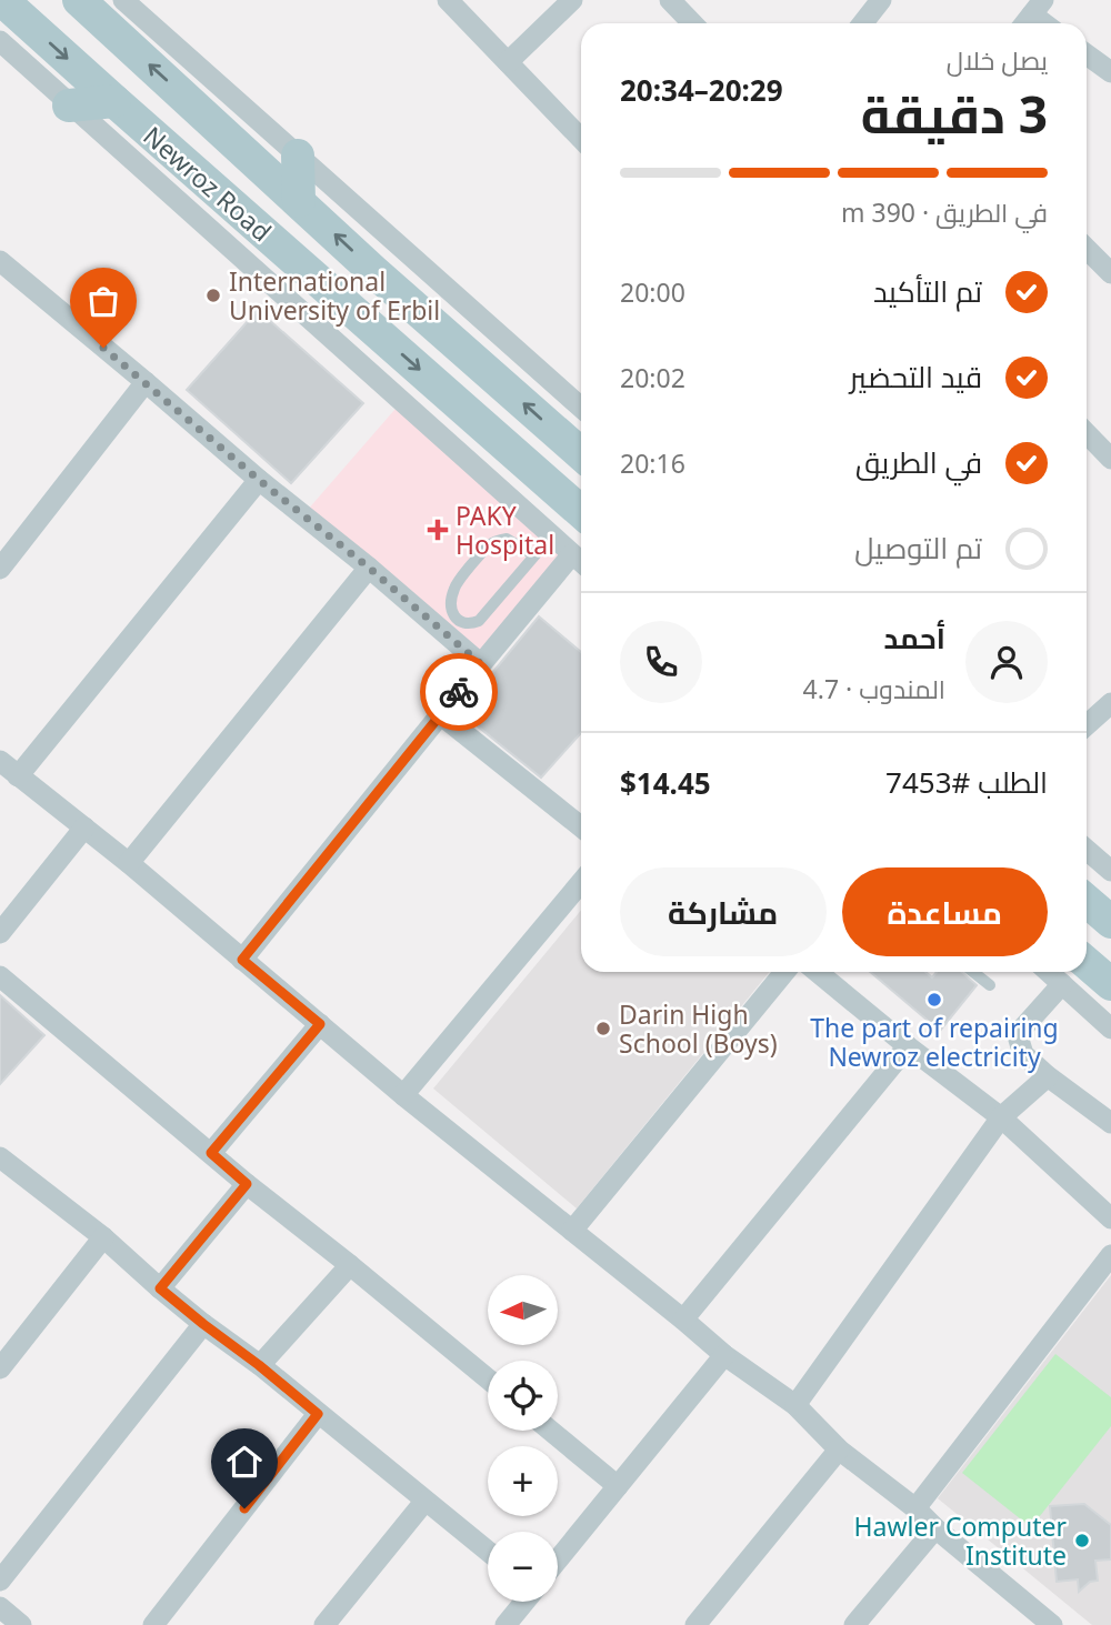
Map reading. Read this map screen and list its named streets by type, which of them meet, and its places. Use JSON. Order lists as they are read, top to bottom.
{
  "streets": {
    "main road": ["Newroz Road"]
  },
  "places": {
    "other": [
      "International University of Erbil",
      "The part of repairing Newroz electricity",
      "Darin High School (Boys)",
      "Hawler Computer Institute"
    ],
    "health": ["PAKY Hospital"]
  },
  "north": "left",
  "page": {
    "heading": ["3 دقيقة", "يصل خلال", "20:29–20:34"],
    "panel": [
      "أحمد",
      "المندوب · 4.7",
      "الطلب #7453",
      "$14.45"
    ],
    "bar": "في الطريق · 390 m",
    "list": [
      ["تم التأكيد", "20:00"],
      ["قيد التحضير", "20:02"],
      ["في الطريق", "20:16"],
      "تم التوصيل"
    ],
    "buttons": ["مساعدة", "مشاركة"],
    "map_buttons": ["+", "−"]
  }
}
